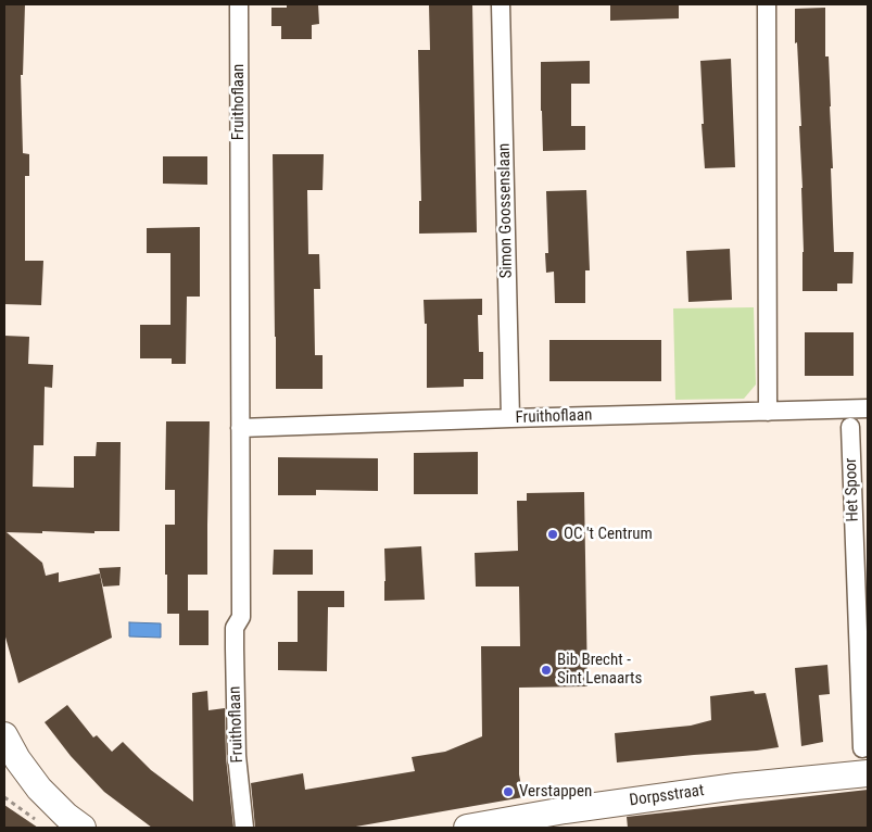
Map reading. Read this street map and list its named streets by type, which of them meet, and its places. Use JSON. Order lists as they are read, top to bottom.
{
  "streets": {
    "street": [
      "Fruithoflaan",
      "Simon Goossenslaan",
      "Het Spoor",
      "Dorpsstraat"
    ]
  },
  "crossings": [
    ["Fruithoflaan", "Simon Goossenslaan"]
  ],
  "places": ["OC 't Centrum", "Bib Brecht - Sint Lenaarts", "Verstappen"]
}
